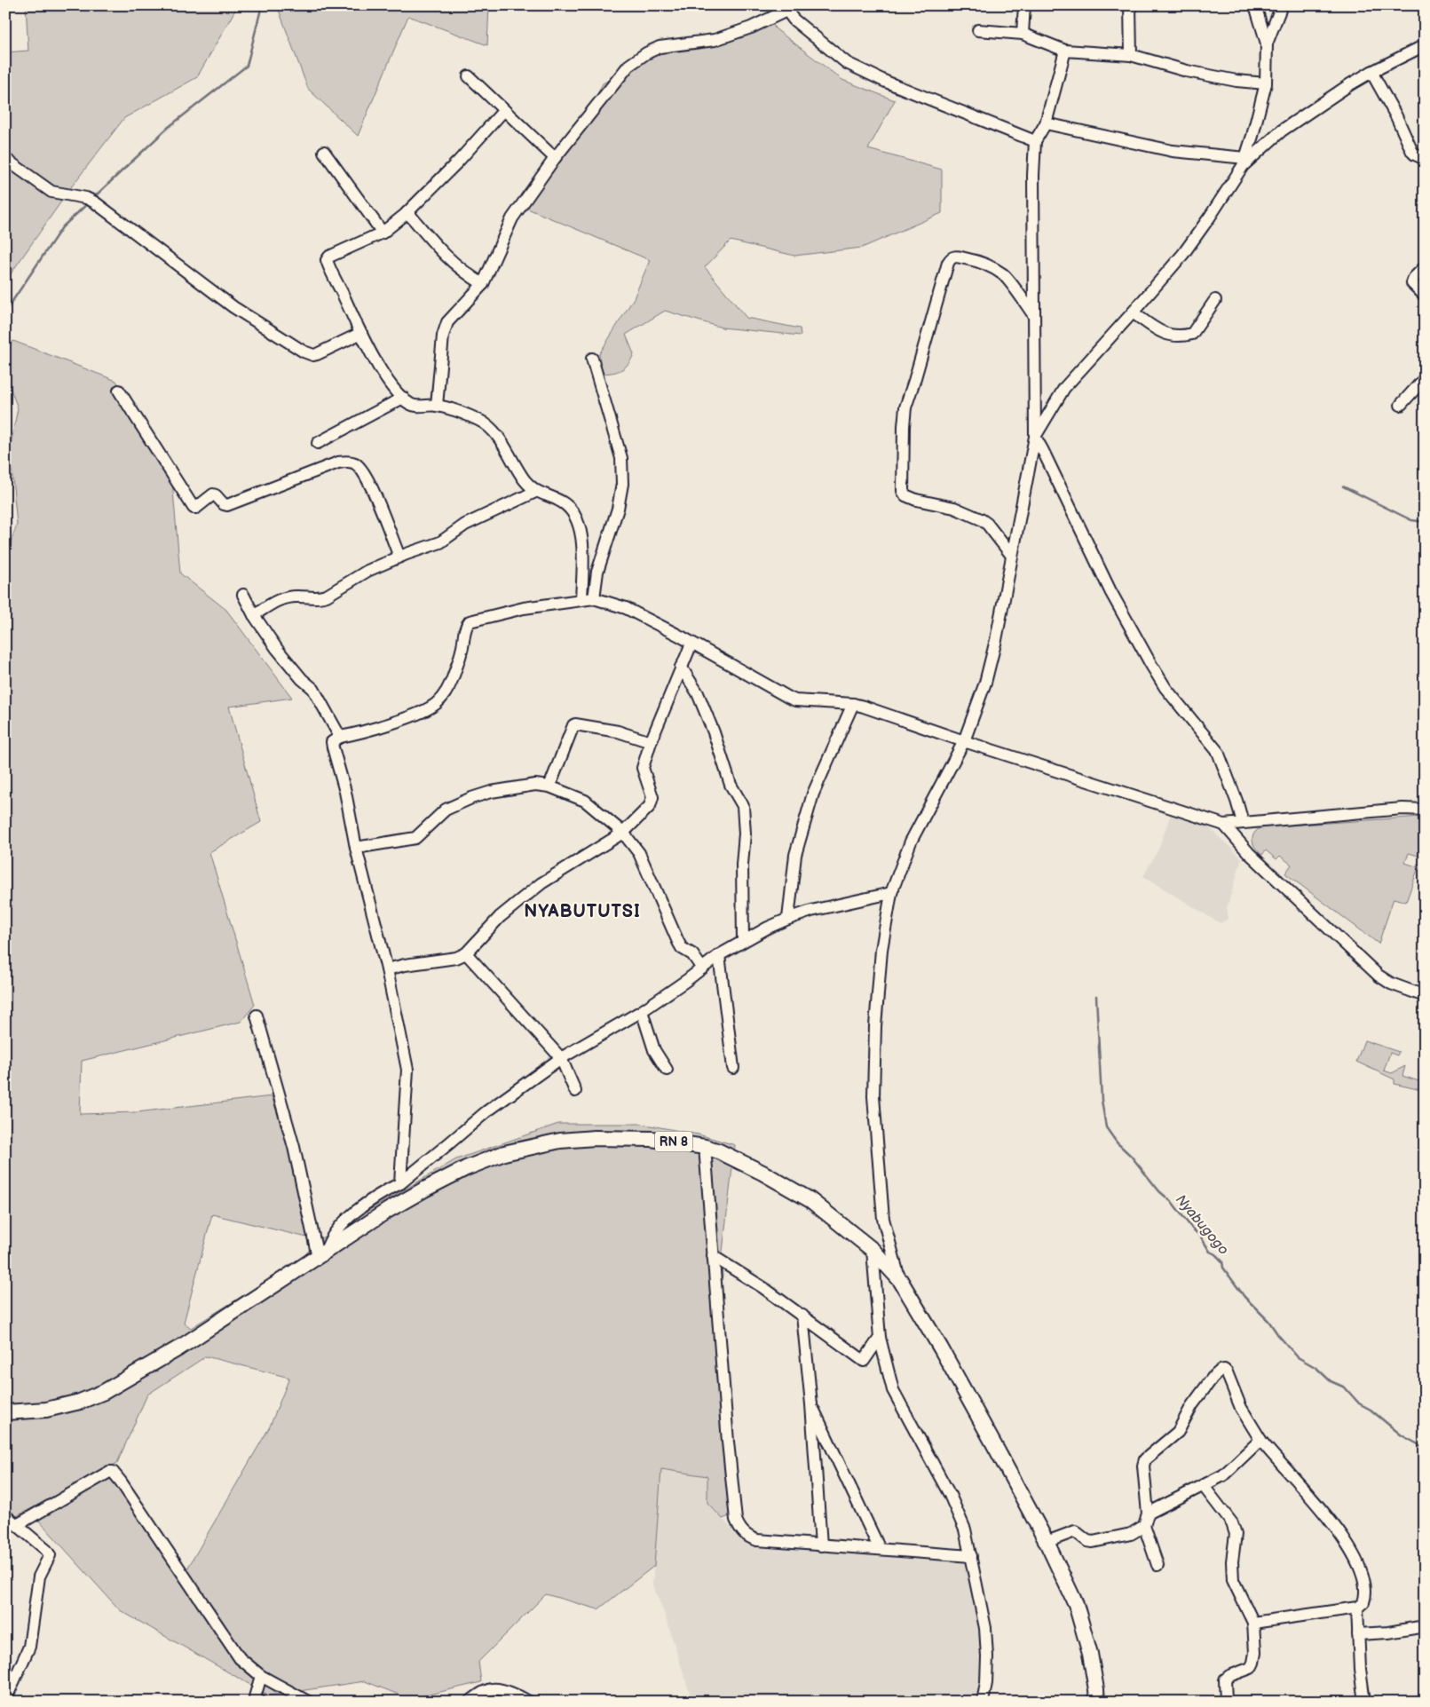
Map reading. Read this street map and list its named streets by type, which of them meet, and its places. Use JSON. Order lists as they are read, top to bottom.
{
  "streets": {
    "main road": ["RN 8"]
  },
  "districts": ["NYABUTUTSI"],
  "water": ["Nyabugogo"]
}
